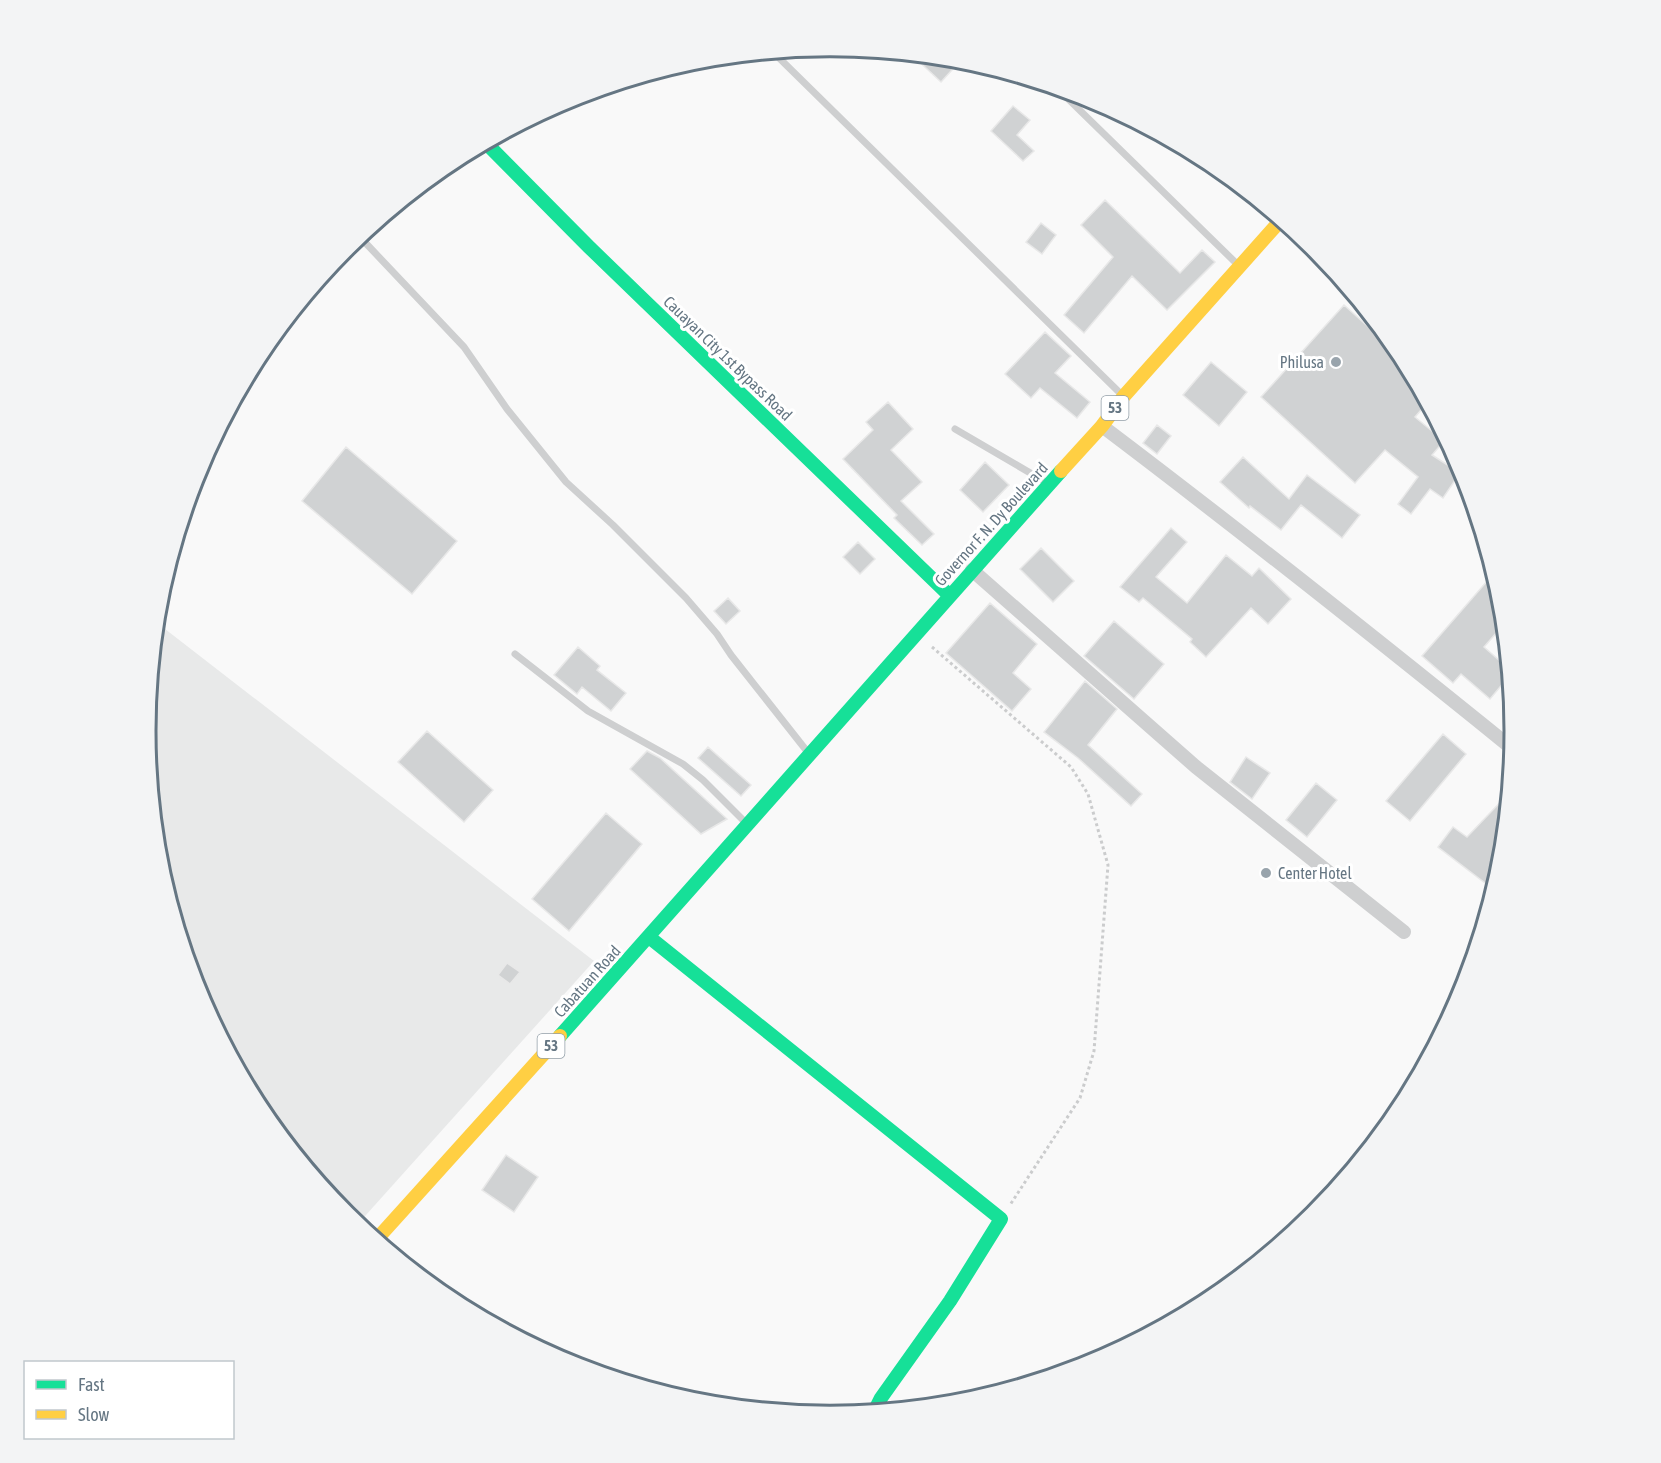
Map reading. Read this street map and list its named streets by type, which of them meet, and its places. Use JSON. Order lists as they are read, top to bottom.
{
  "streets": {
    "main road": [
      "Cauayan City 1st Bypass Road",
      "53",
      "Governor F. N. Dy Boulevard",
      "Cabatuan Road"
    ]
  },
  "crossings": [
    ["Cauayan City 1st Bypass Road", "Governor F. N. Dy Boulevard"],
    ["Governor F. N. Dy Boulevard", "Cabatuan Road"]
  ],
  "places": ["Philusa", "Center Hotel"],
  "legend": ["Fast", "Slow"]
}
